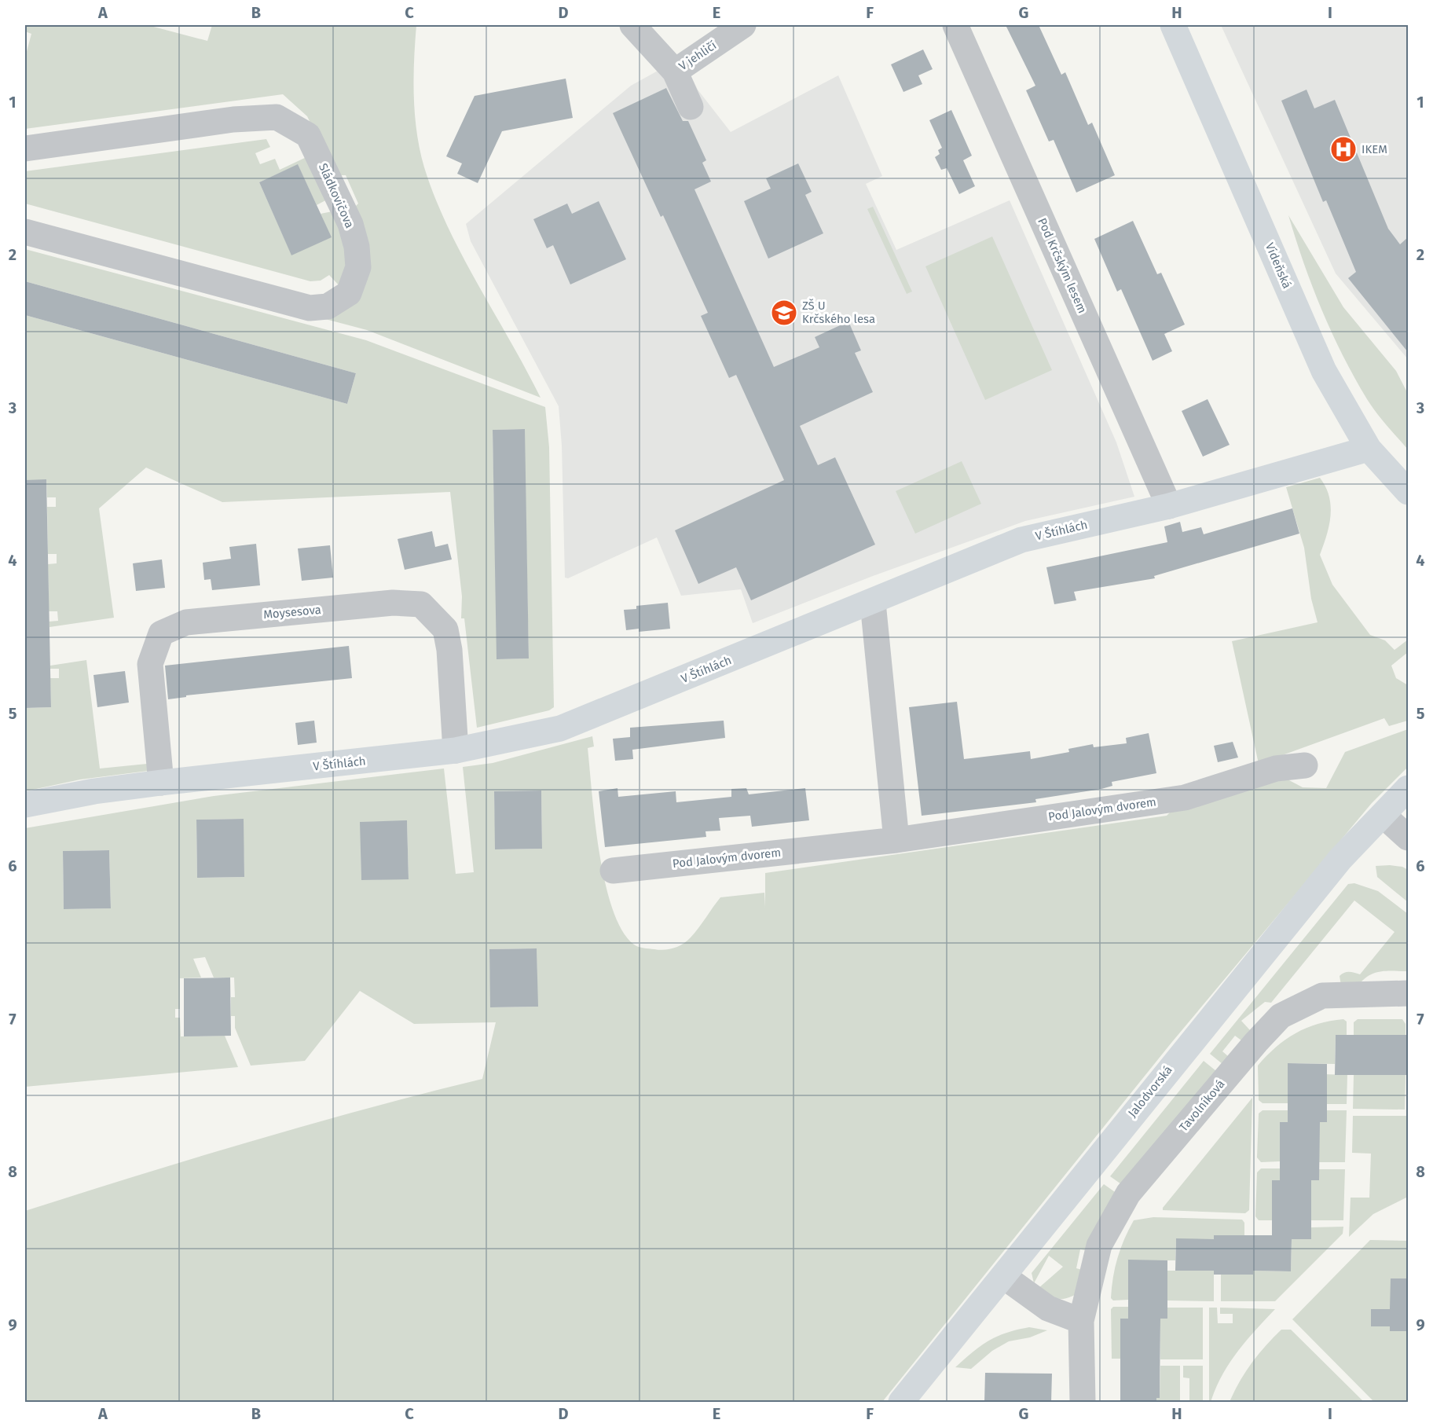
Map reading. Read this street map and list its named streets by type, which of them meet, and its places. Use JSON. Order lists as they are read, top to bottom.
{
  "streets": {
    "street": [
      "V jehličí",
      "Sládkovičova",
      "Pod Krčským lesem",
      "Vídeňská",
      "V Štíhlách",
      "Moysesova",
      "Pod Jalovým dvorem",
      "Jalodvorská",
      "Tavolníková"
    ]
  },
  "crossings": [
    ["Pod Krčským lesem", "V Štíhlách"],
    ["Vídeňská", "V Štíhlách"],
    ["V Štíhlách", "Moysesova"]
  ],
  "places": {
    "hospital": ["IKEM"],
    "school or university": ["ZŠ U Krčského lesa"]
  },
  "grid": {
    "columns": [
      "A",
      "B",
      "C",
      "D",
      "E",
      "F",
      "G",
      "H",
      "I"
    ],
    "rows": [
      "1",
      "2",
      "3",
      "4",
      "5",
      "6",
      "7",
      "8",
      "9"
    ]
  }
}
